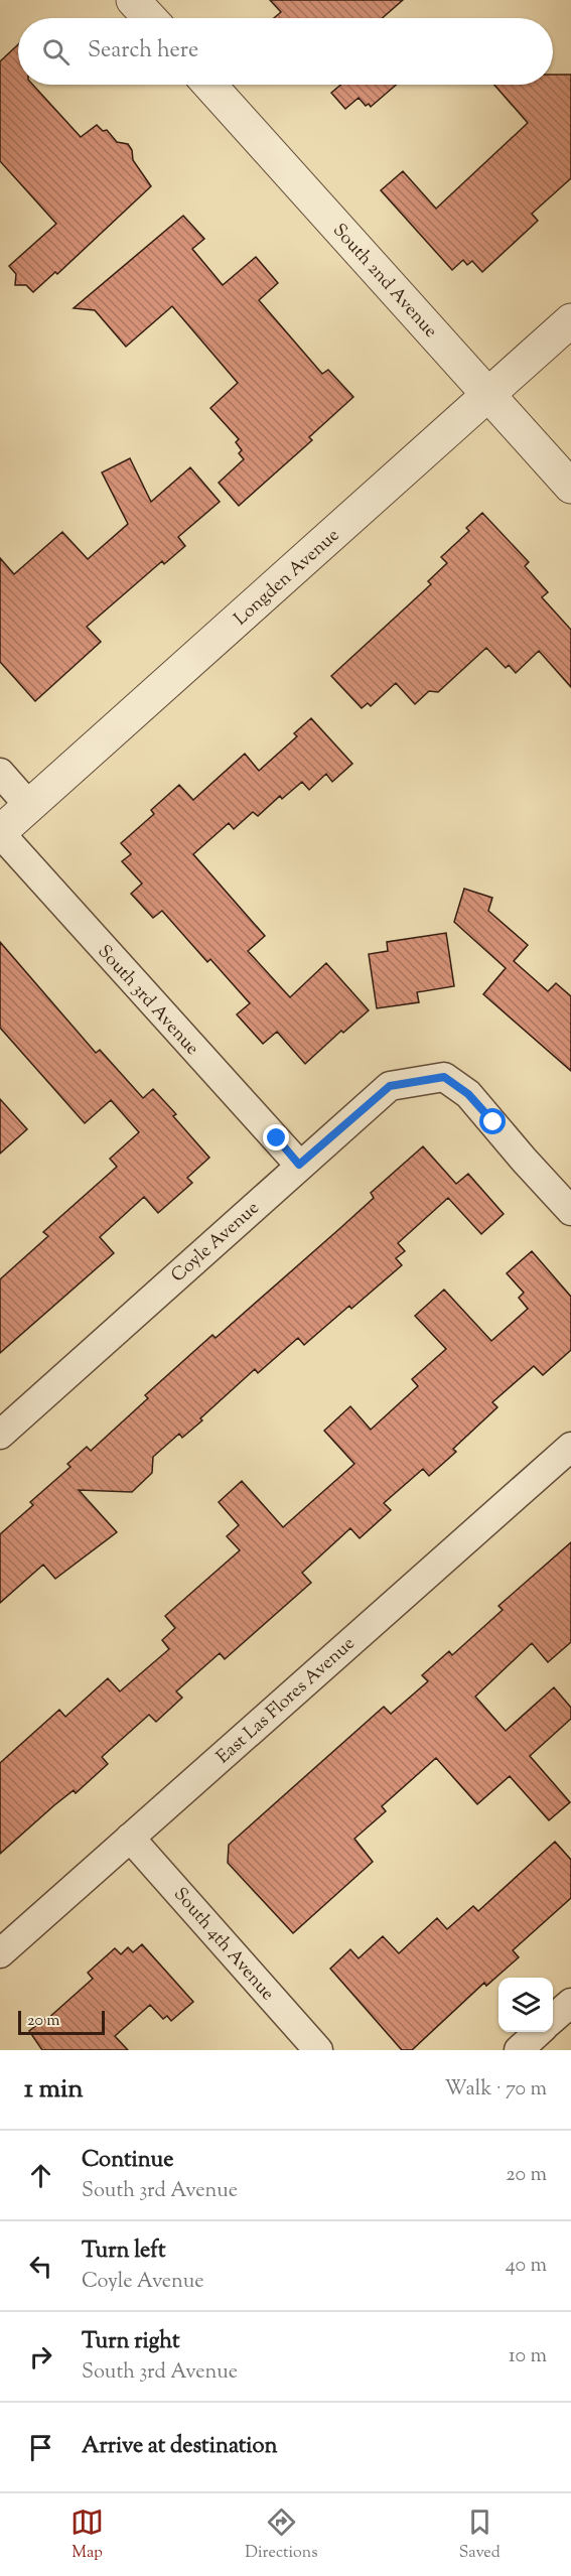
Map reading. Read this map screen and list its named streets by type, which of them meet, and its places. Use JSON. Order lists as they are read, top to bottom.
{
  "streets": {
    "street": [
      "South 2nd Avenue",
      "Longden Avenue",
      "South 3rd Avenue",
      "Coyle Avenue",
      "East Las Flores Avenue",
      "South 4th Avenue"
    ]
  },
  "crossings": [
    ["South 2nd Avenue", "Longden Avenue"],
    ["Longden Avenue", "South 3rd Avenue"],
    ["South 3rd Avenue", "Coyle Avenue"],
    ["East Las Flores Avenue", "South 4th Avenue"]
  ],
  "scale_bar": "20 m",
  "page": {
    "search": "Search here",
    "scale": "20 m",
    "heading": ["1 min", "Walk · 70 m"],
    "list": [
      ["Continue", "South 3rd Avenue", "20 m"],
      ["Turn left", "Coyle Avenue", "40 m"],
      ["Turn right", "South 3rd Avenue", "10 m"],
      "Arrive at destination"
    ],
    "nav": ["Map", "Directions", "Saved"]
  }
}
